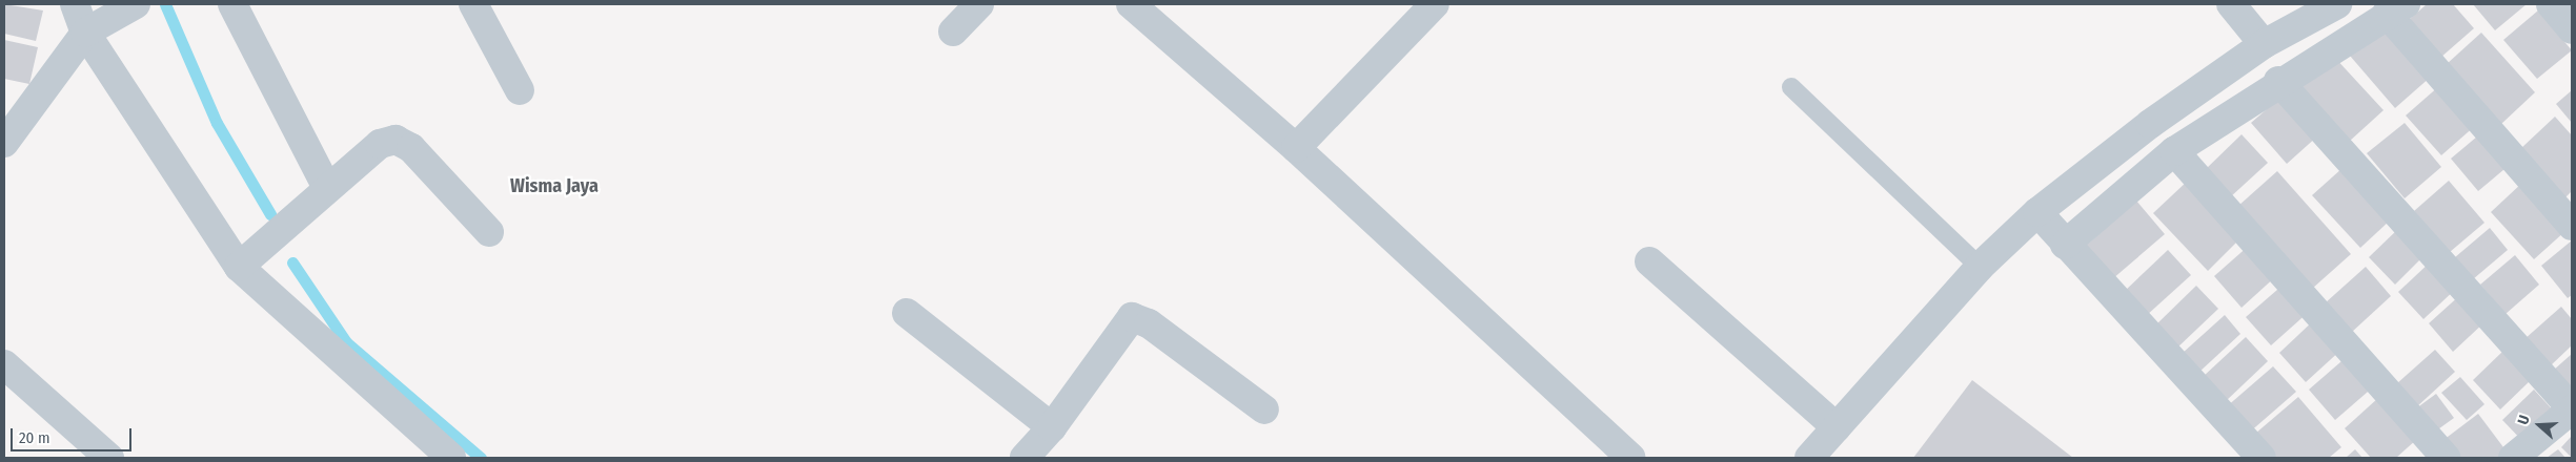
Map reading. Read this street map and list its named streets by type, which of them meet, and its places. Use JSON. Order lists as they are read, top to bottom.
{
  "districts": ["Wisma Jaya"],
  "scale_bar": "20 m",
  "north": "left"
}
